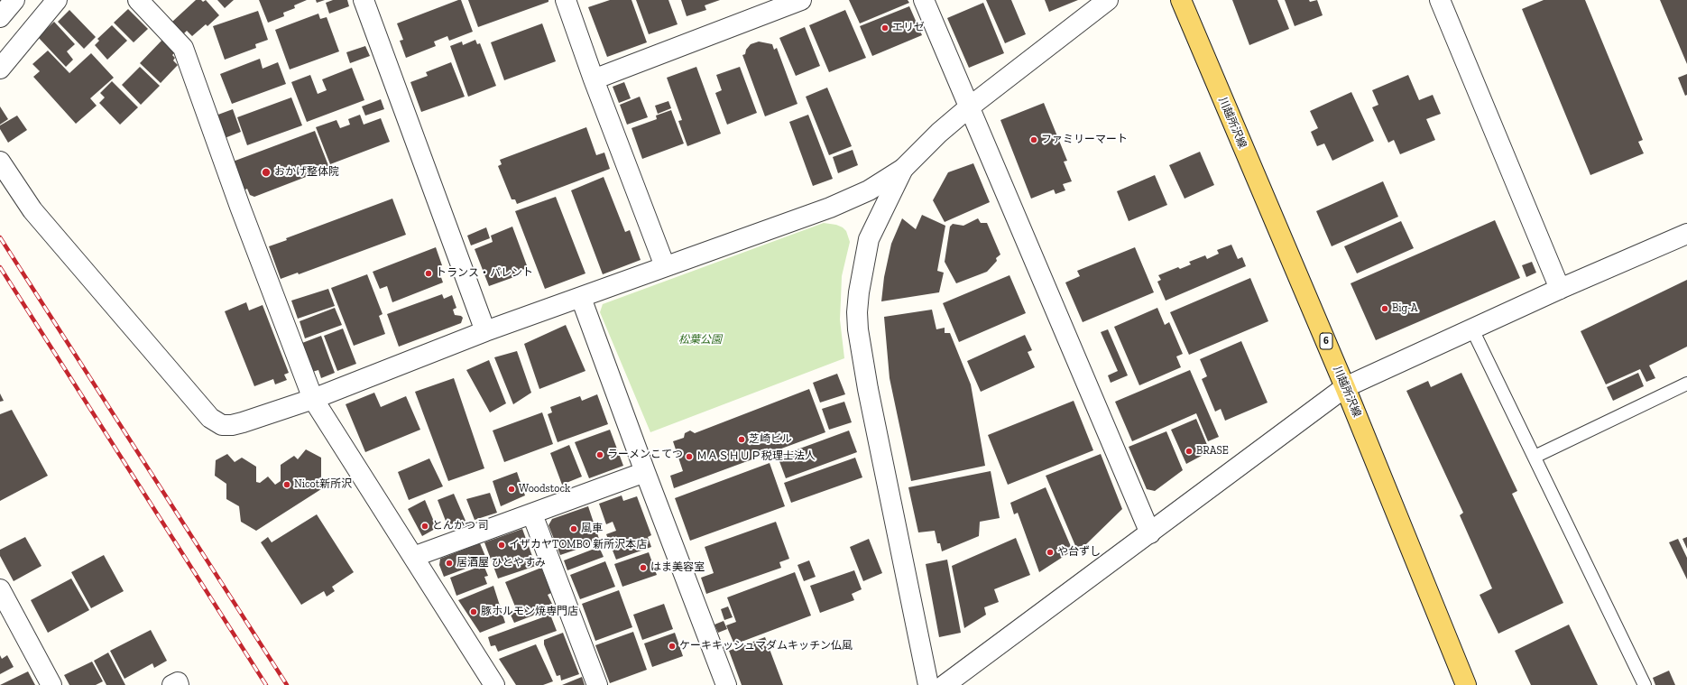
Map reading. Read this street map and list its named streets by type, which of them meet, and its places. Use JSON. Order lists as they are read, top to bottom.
{
  "streets": {
    "main road": ["川越所沢線", "6"]
  },
  "parks": ["松葉公園"],
  "places": [
    "エリゼ",
    "ファミリーマート",
    "おかげ整体院",
    "トランス・パレント",
    "Big-A",
    "芝崎ビル",
    "BRASE",
    "ラーメンこてつ",
    "ＭＡＳＨＵＰ税理士法人",
    "Nicot新所沢",
    "Woodstock",
    "とんかつ 司",
    "風車",
    "イザカヤTOMBO 新所沢本店",
    "や台ずし",
    "居酒屋 ひとやすみ",
    "はま美容室",
    "豚ホルモン焼専門店",
    "ケーキキッシュマダムキッチン仏風"
  ]
}
